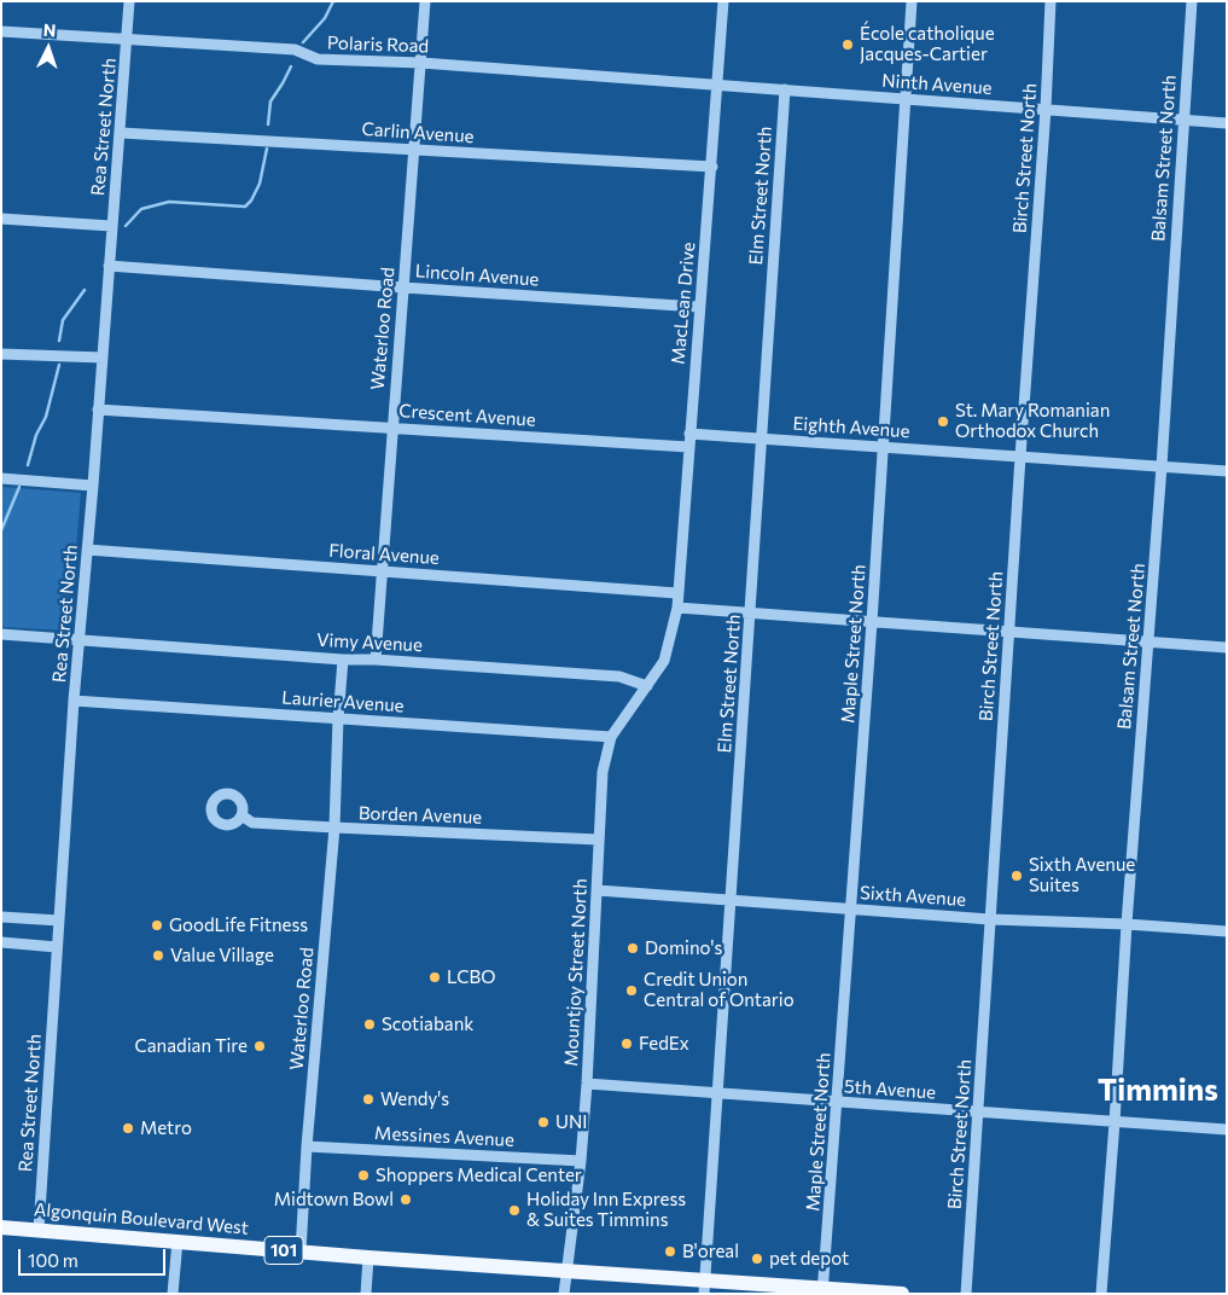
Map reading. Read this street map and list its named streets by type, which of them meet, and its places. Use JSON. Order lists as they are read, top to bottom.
{
  "streets": {
    "main road": ["Algonquin Boulevard West", "101"],
    "street": [
      "Polaris Road",
      "Ninth Avenue",
      "Rea Street North",
      "Carlin Avenue",
      "Birch Street North",
      "Balsam Street North",
      "Elm Street North",
      "Lincoln Avenue",
      "MacLean Drive",
      "Waterloo Road",
      "Crescent Avenue",
      "Eighth Avenue",
      "Floral Avenue",
      "Vimy Avenue",
      "Maple Street North",
      "Laurier Avenue",
      "Borden Avenue",
      "Sixth Avenue",
      "Mountjoy Street North",
      "5th Avenue",
      "Messines Avenue"
    ]
  },
  "crossings": [
    ["Polaris Road", "Ninth Avenue"],
    ["Polaris Road", "Rea Street North"],
    ["Polaris Road", "MacLean Drive"],
    ["Polaris Road", "Waterloo Road"],
    ["Ninth Avenue", "Birch Street North"],
    ["Ninth Avenue", "Balsam Street North"],
    ["Ninth Avenue", "Elm Street North"],
    ["Ninth Avenue", "MacLean Drive"],
    ["Ninth Avenue", "Maple Street North"],
    ["Rea Street North", "Carlin Avenue"],
    ["Rea Street North", "Lincoln Avenue"],
    ["Rea Street North", "Crescent Avenue"],
    ["Rea Street North", "Floral Avenue"],
    ["Rea Street North", "Vimy Avenue"],
    ["Rea Street North", "Laurier Avenue"],
    ["Rea Street North", "Algonquin Boulevard West"],
    ["Carlin Avenue", "MacLean Drive"],
    ["Carlin Avenue", "Waterloo Road"],
    ["Birch Street North", "Eighth Avenue"],
    ["Birch Street North", "Sixth Avenue"],
    ["Birch Street North", "5th Avenue"],
    ["Balsam Street North", "Eighth Avenue"],
    ["Balsam Street North", "Sixth Avenue"],
    ["Balsam Street North", "5th Avenue"],
    ["Elm Street North", "Eighth Avenue"],
    ["Elm Street North", "Sixth Avenue"],
    ["Elm Street North", "5th Avenue"],
    ["Elm Street North", "101"],
    ["Lincoln Avenue", "MacLean Drive"],
    ["Lincoln Avenue", "Waterloo Road"],
    ["MacLean Drive", "Crescent Avenue"],
    ["MacLean Drive", "Eighth Avenue"],
    ["MacLean Drive", "Floral Avenue"],
    ["Waterloo Road", "Crescent Avenue"],
    ["Waterloo Road", "Floral Avenue"],
    ["Waterloo Road", "Vimy Avenue"],
    ["Waterloo Road", "Laurier Avenue"],
    ["Waterloo Road", "Borden Avenue"],
    ["Waterloo Road", "Messines Avenue"],
    ["Waterloo Road", "Algonquin Boulevard West"],
    ["Eighth Avenue", "Maple Street North"],
    ["Vimy Avenue", "Mountjoy Street North"],
    ["Maple Street North", "Sixth Avenue"],
    ["Maple Street North", "5th Avenue"],
    ["Maple Street North", "101"],
    ["Laurier Avenue", "Mountjoy Street North"],
    ["Borden Avenue", "Mountjoy Street North"],
    ["Sixth Avenue", "Mountjoy Street North"],
    ["Mountjoy Street North", "5th Avenue"],
    ["Mountjoy Street North", "Messines Avenue"],
    ["Mountjoy Street North", "Algonquin Boulevard West"],
    ["Mountjoy Street North", "101"],
    ["Algonquin Boulevard West", "101"]
  ],
  "districts": ["Timmins"],
  "places": [
    "École catholique Jacques-Cartier",
    "St. Mary Romanian Orthodox Church",
    "Sixth Avenue Suites",
    "GoodLife Fitness",
    "Domino's",
    "Value Village",
    "LCBO",
    "Credit Union Central of Ontario",
    "Scotiabank",
    "FedEx",
    "Canadian Tire",
    "Wendy's",
    "UNI",
    "Metro",
    "Shoppers Medical Center",
    "Midtown Bowl",
    "Holiday Inn Express & Suites Timmins",
    "B'oreal",
    "pet depot"
  ],
  "scale_bar": "100 m",
  "north": "top"
}
